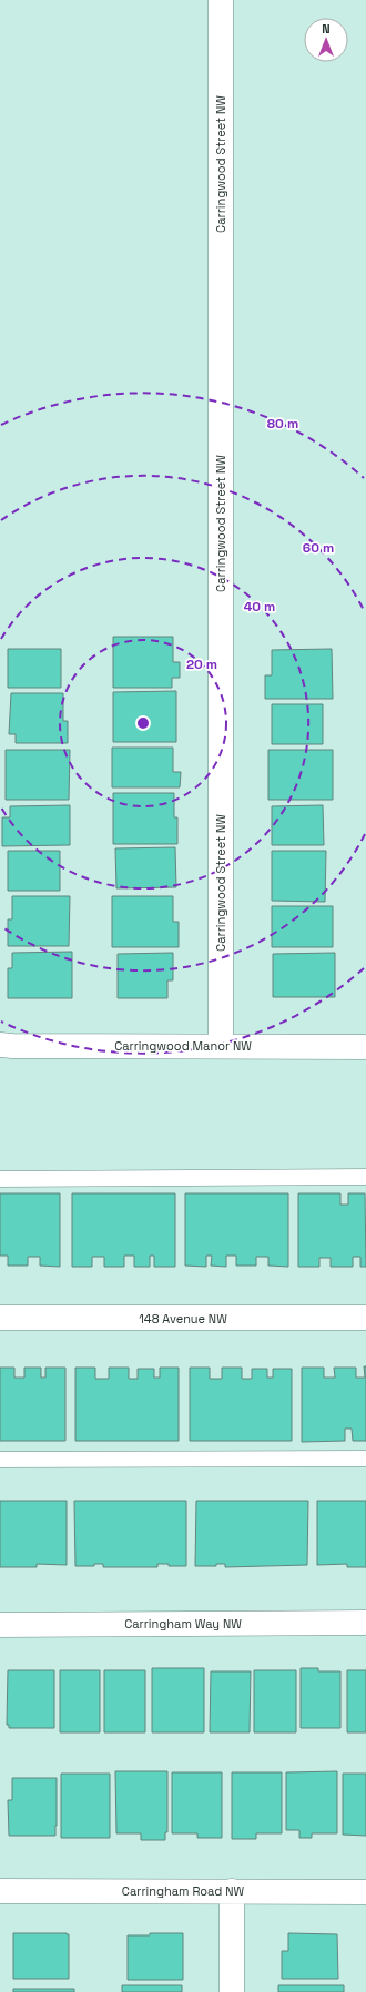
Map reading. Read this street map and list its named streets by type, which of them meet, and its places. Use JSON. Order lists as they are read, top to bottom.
{
  "streets": {
    "street": [
      "Carringwood Street NW",
      "Carringwood Manor NW",
      "148 Avenue NW",
      "Carringham Way NW",
      "Carringham Road NW"
    ]
  },
  "crossings": [
    ["Carringwood Street NW", "Carringwood Manor NW"]
  ],
  "north": "top",
  "rings": [
    "80 m",
    "60 m",
    "40 m",
    "20 m"
  ]
}
